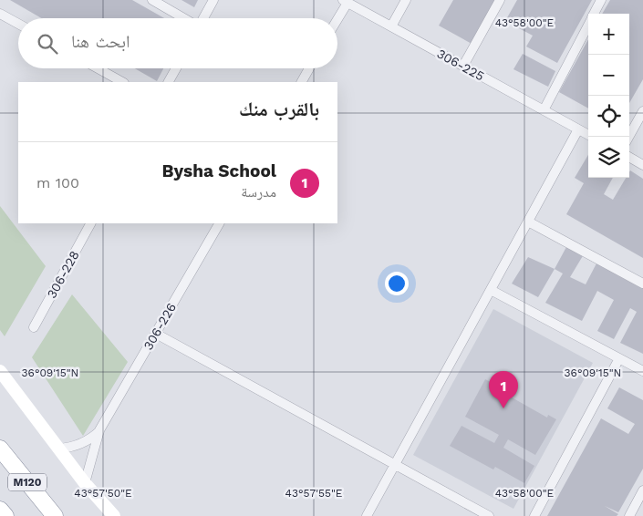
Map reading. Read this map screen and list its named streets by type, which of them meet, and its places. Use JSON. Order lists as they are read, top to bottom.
{
  "streets": {
    "highway": ["M120"],
    "street": ["306-225", "306-228", "306-226"]
  },
  "page": {
    "map_buttons": ["+", "−"],
    "search": "ابحث هنا",
    "heading": "بالقرب منك",
    "list": [
      {
        "mark": "1",
        "name": "Bysha School",
        "note": "مدرسة",
        "value": "100 m"
      }
    ],
    "pins": "1"
  },
  "coordinates": [
    "43°58'00\"E",
    "36°09'15\"N",
    "43°57'50\"E",
    "43°57'55\"E"
  ]
}
